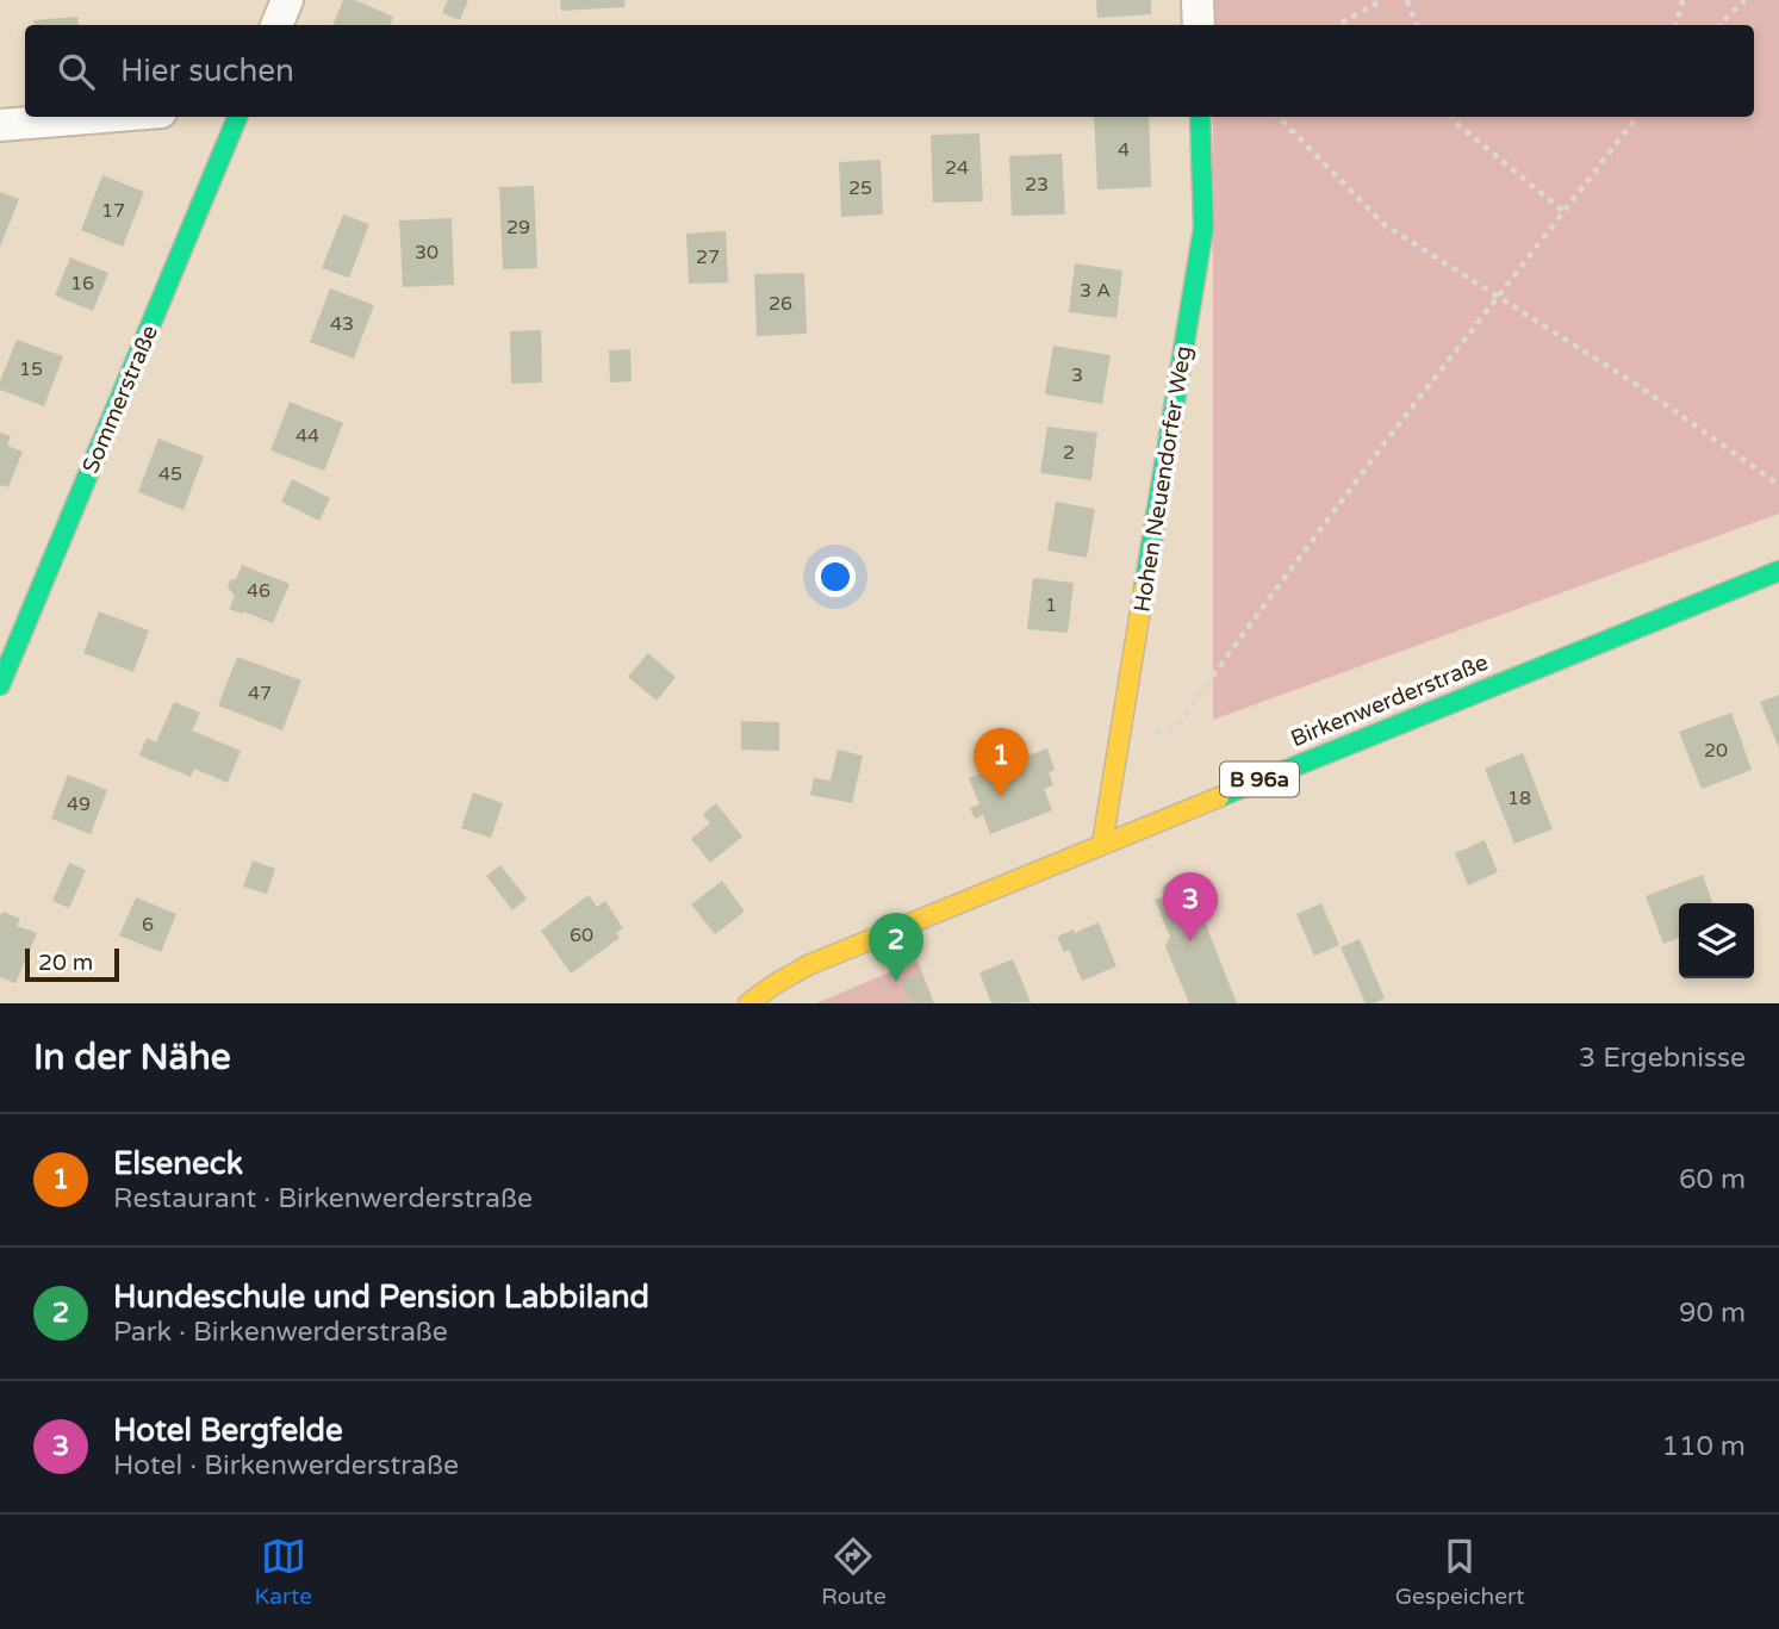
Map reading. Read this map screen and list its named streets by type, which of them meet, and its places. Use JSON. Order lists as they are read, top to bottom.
{
  "streets": {
    "street": [
      "Sommerstraße",
      "Hohen Neuendorfer Weg",
      "Birkenwerderstraße",
      "B 96a"
    ]
  },
  "crossings": [
    ["Hohen Neuendorfer Weg", "Birkenwerderstraße"]
  ],
  "house_numbers": [
    "4",
    "24",
    "23",
    "25",
    "17",
    "29",
    "30",
    "27",
    "16",
    "3 A",
    "26",
    "43",
    "15",
    "3",
    "44",
    "2",
    "45",
    "46",
    "1",
    "47",
    "20",
    "18",
    "49",
    "6",
    "60"
  ],
  "scale_bar": "20 m",
  "page": {
    "search": "Hier suchen",
    "pins": ["1", "3", "2"],
    "scale": "20 m",
    "heading": ["In der Nähe", "3 Ergebnisse"],
    "list": [
      {
        "mark": "1",
        "name": "Elseneck",
        "note": "Restaurant · Birkenwerderstraße",
        "value": "60 m"
      },
      {
        "mark": "2",
        "name": "Hundeschule und Pension Labbiland",
        "note": "Park · Birkenwerderstraße",
        "value": "90 m"
      },
      {
        "mark": "3",
        "name": "Hotel Bergfelde",
        "note": "Hotel · Birkenwerderstraße",
        "value": "110 m"
      }
    ],
    "nav": ["Karte", "Route", "Gespeichert"]
  }
}
